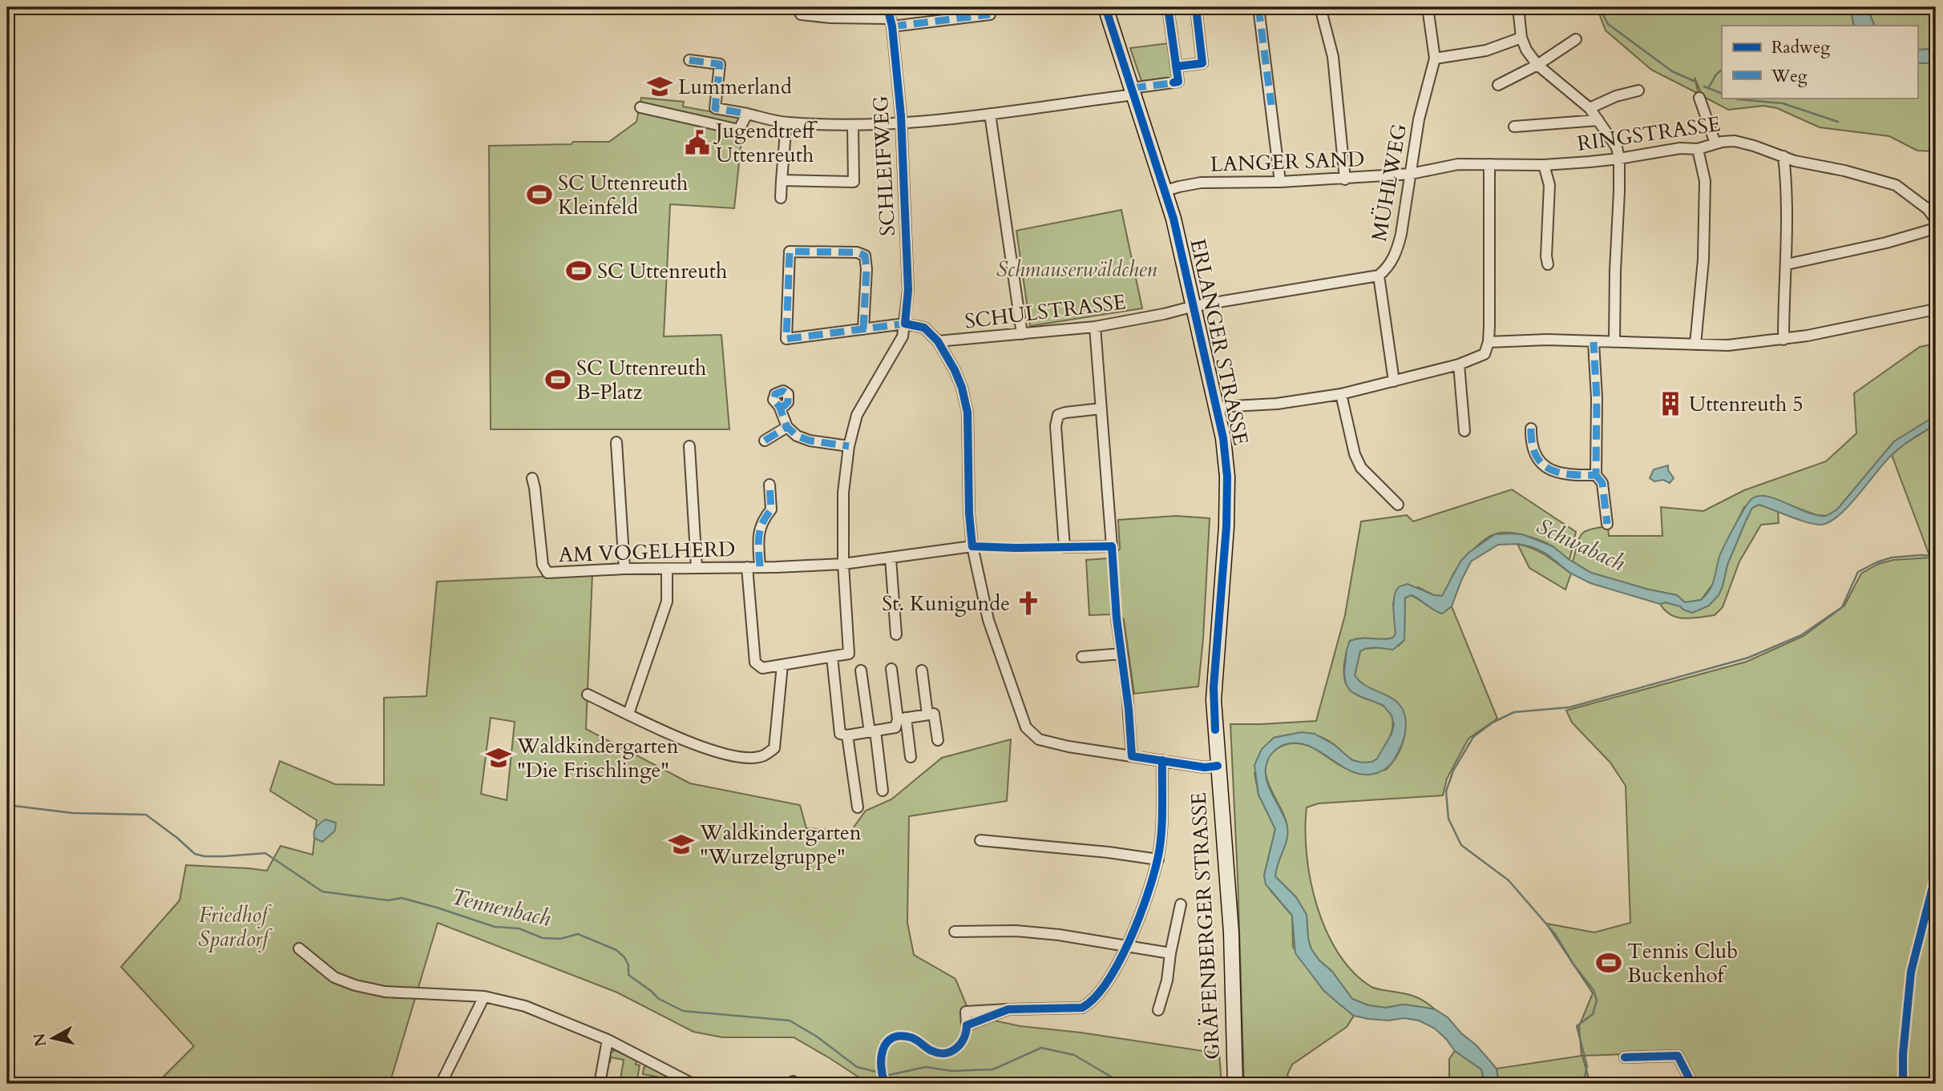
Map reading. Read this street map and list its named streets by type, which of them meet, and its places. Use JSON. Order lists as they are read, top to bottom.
{
  "streets": {
    "main road": ["ERLANGER STRASSE", "GRÄFENBERGER STRASSE"],
    "street": [
      "RINGSTRASSE",
      "LANGER SAND",
      "SCHLEIFWEG",
      "MÜHLWEG",
      "SCHULSTRASSE",
      "AM VOGELHERD"
    ]
  },
  "crossings": [
    ["RINGSTRASSE", "LANGER SAND"],
    ["RINGSTRASSE", "MÜHLWEG"],
    ["LANGER SAND", "MÜHLWEG"],
    ["LANGER SAND", "ERLANGER STRASSE"],
    ["SCHLEIFWEG", "SCHULSTRASSE"],
    ["SCHLEIFWEG", "AM VOGELHERD"],
    ["SCHULSTRASSE", "ERLANGER STRASSE"],
    ["ERLANGER STRASSE", "GRÄFENBERGER STRASSE"]
  ],
  "water": ["Schwabach", "Tennenbach"],
  "parks": ["Schmauserwäldchen", "Friedhof Spardorf"],
  "places": {
    "school or university": ["Lummerland", "Waldkindergarten \"Die Frischlinge\"", "Waldkindergarten \"Wurzelgruppe\""],
    "public building": ["Jugendtreff Uttenreuth"],
    "sports": [
      "SC Uttenreuth Kleinfeld",
      "SC Uttenreuth",
      "SC Uttenreuth B-Platz",
      "Tennis Club Buckenhof"
    ],
    "building": ["Uttenreuth 5"],
    "church": ["St. Kunigunde"]
  },
  "legend": ["Radweg", "Weg"],
  "north": "left"
}
